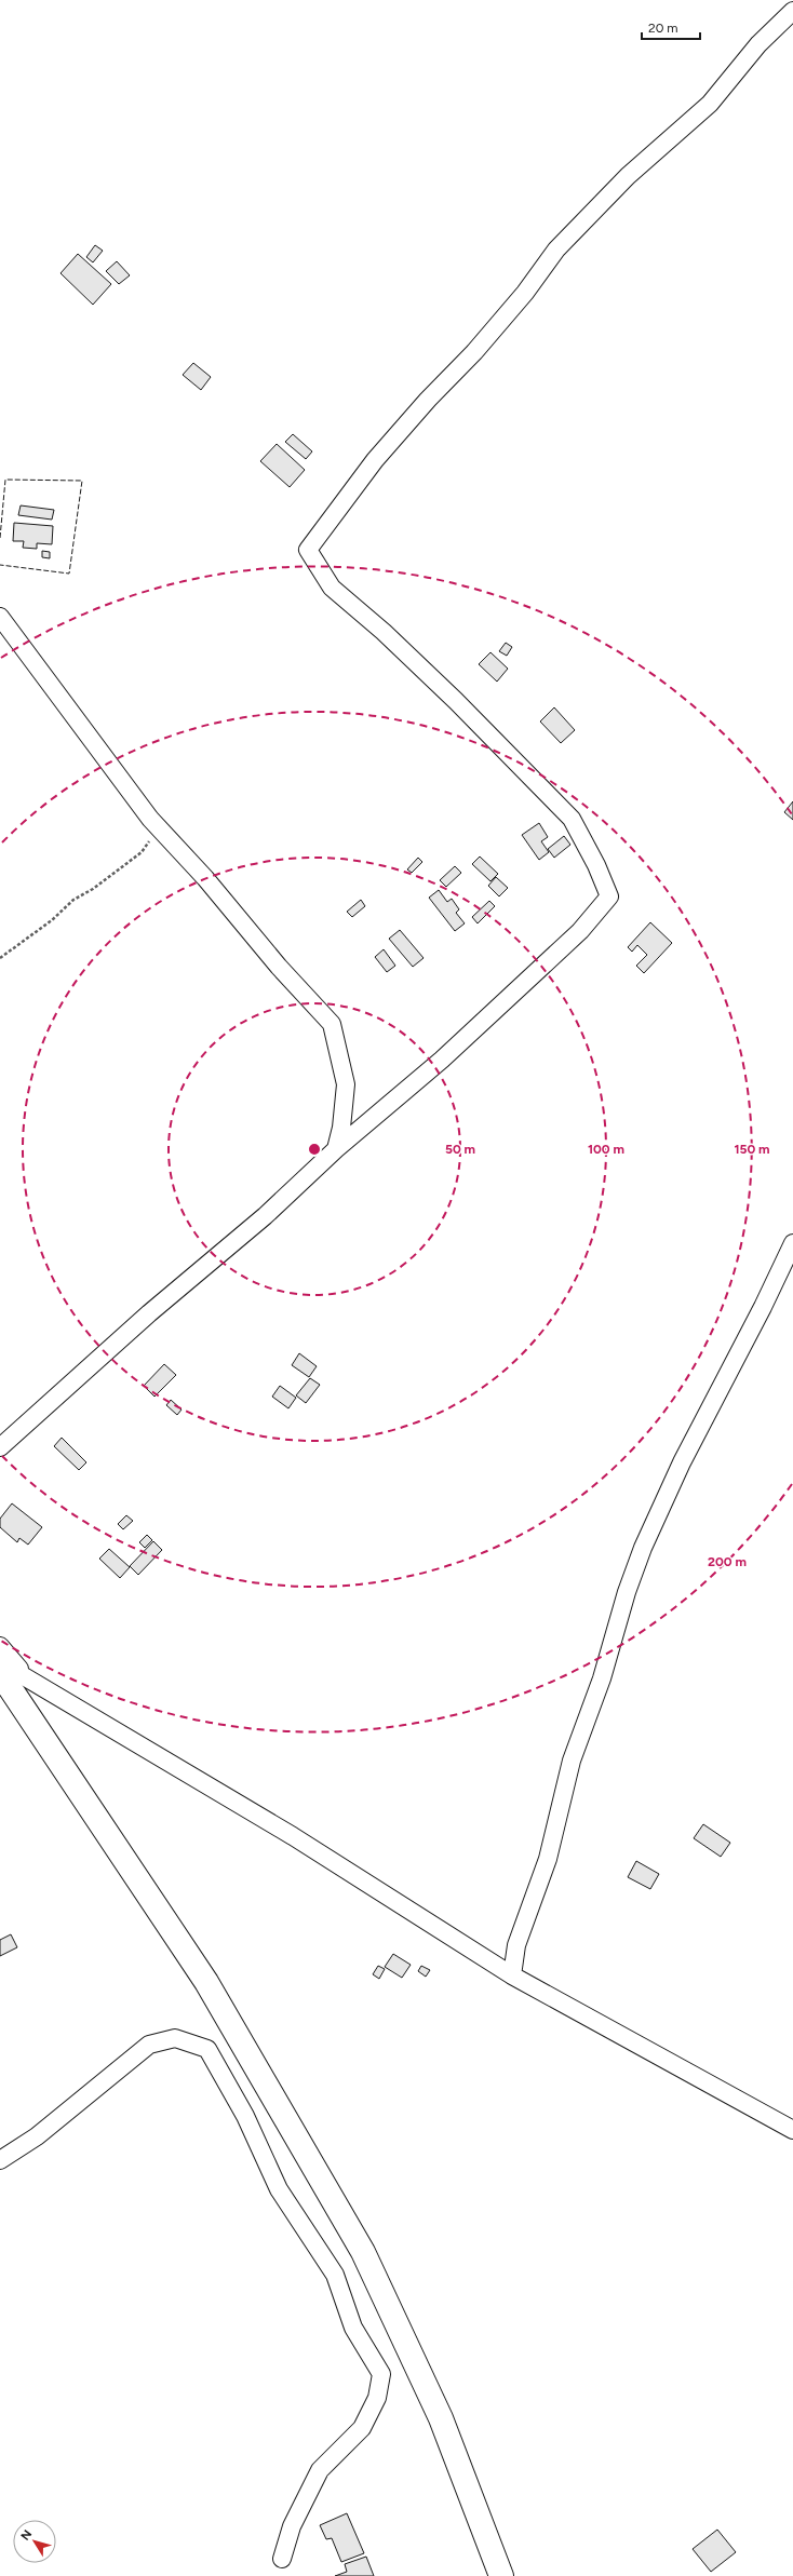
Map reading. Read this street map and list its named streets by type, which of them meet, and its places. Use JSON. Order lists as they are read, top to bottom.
{
  "scale_bar": "20 m",
  "north": "top left",
  "rings": [
    "50 m",
    "100 m",
    "150 m",
    "200 m"
  ]
}
